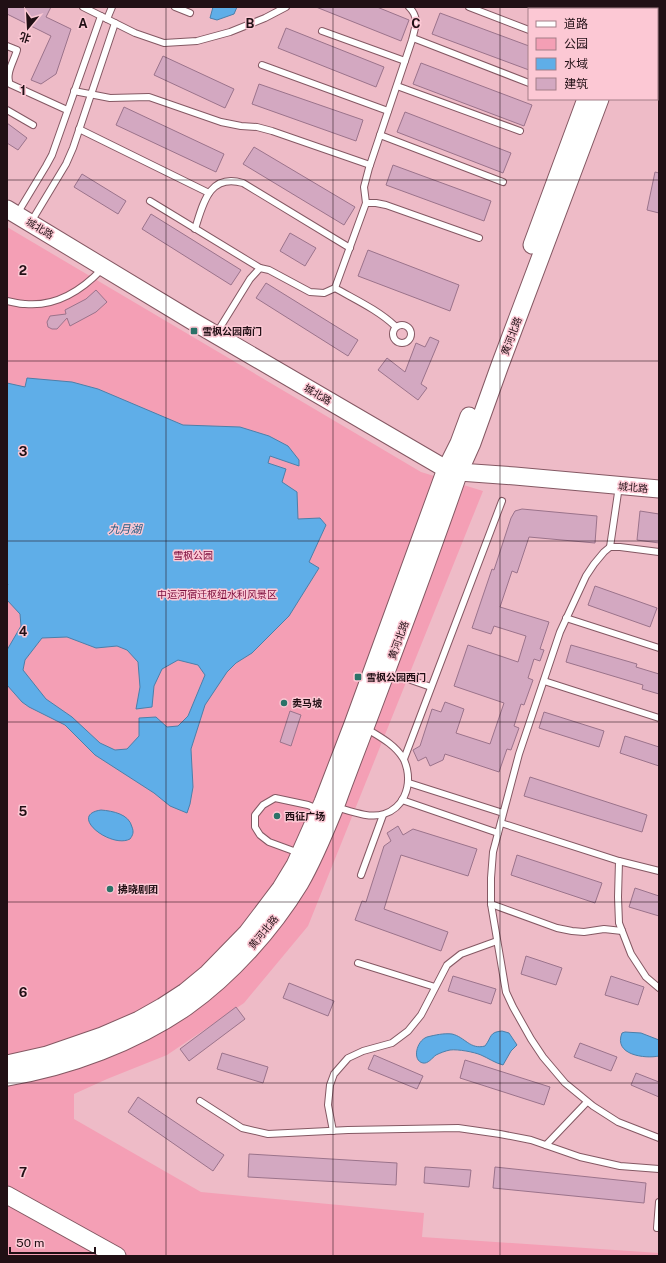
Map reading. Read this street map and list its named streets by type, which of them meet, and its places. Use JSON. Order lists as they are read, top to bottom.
{
  "streets": {
    "main road": ["城北路", "黄河北路"]
  },
  "crossings": [
    ["城北路", "黄河北路"]
  ],
  "water": ["九月湖"],
  "parks": ["雪枫公园", "中运河宿迁枢纽水利风景区"],
  "places": {
    "transit": ["雪枫公园南门", "雪枫公园西门"],
    "other": ["卖马坡", "西征广场", "拂晓剧团"]
  },
  "legend": [
    "道路",
    "公园",
    "水域",
    "建筑"
  ],
  "scale_bar": "50 m",
  "north": "bottom",
  "grid": {
    "columns": ["A", "B", "C"],
    "rows": [
      "1",
      "2",
      "3",
      "4",
      "5",
      "6",
      "7"
    ]
  }
}
